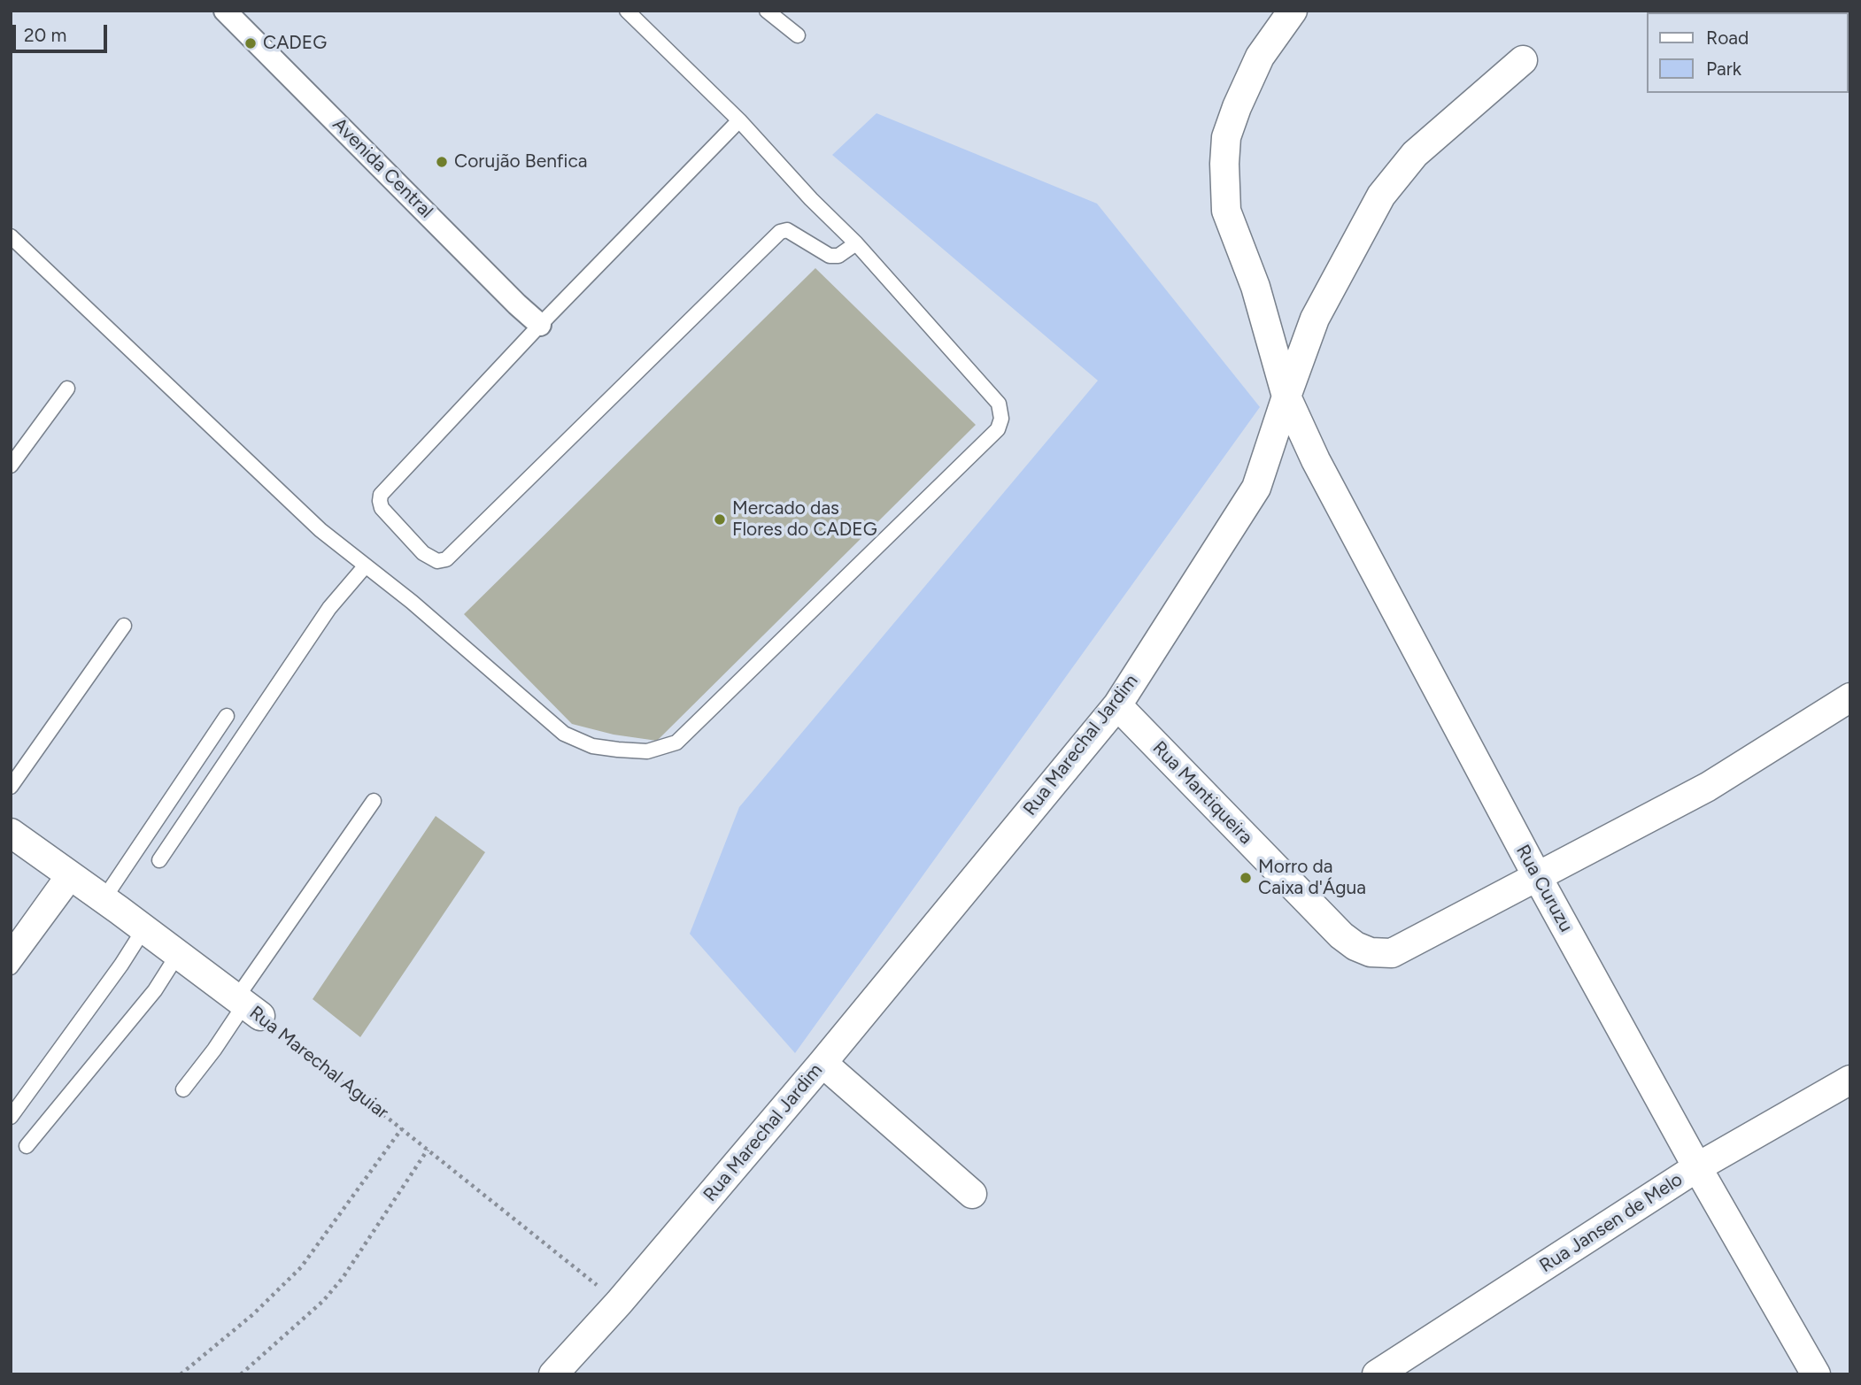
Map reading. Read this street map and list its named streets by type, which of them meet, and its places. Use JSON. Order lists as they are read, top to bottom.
{
  "streets": {
    "street": [
      "Avenida Central",
      "Rua Marechal Jardim",
      "Rua Mantiqueira",
      "Rua Curuzu",
      "Rua Marechal Aguiar",
      "Rua Jansen de Melo"
    ]
  },
  "crossings": [
    ["Rua Marechal Jardim", "Rua Mantiqueira"],
    ["Rua Marechal Jardim", "Rua Curuzu"],
    ["Rua Marechal Jardim", "Rua Marechal Aguiar"],
    ["Rua Mantiqueira", "Rua Curuzu"],
    ["Rua Curuzu", "Rua Jansen de Melo"]
  ],
  "places": [
    "CADEG",
    "Corujão Benfica",
    "Mercado das Flores do CADEG",
    "Morro da Caixa d'Água"
  ],
  "legend": ["Road", "Park"],
  "scale_bar": "20 m"
}
